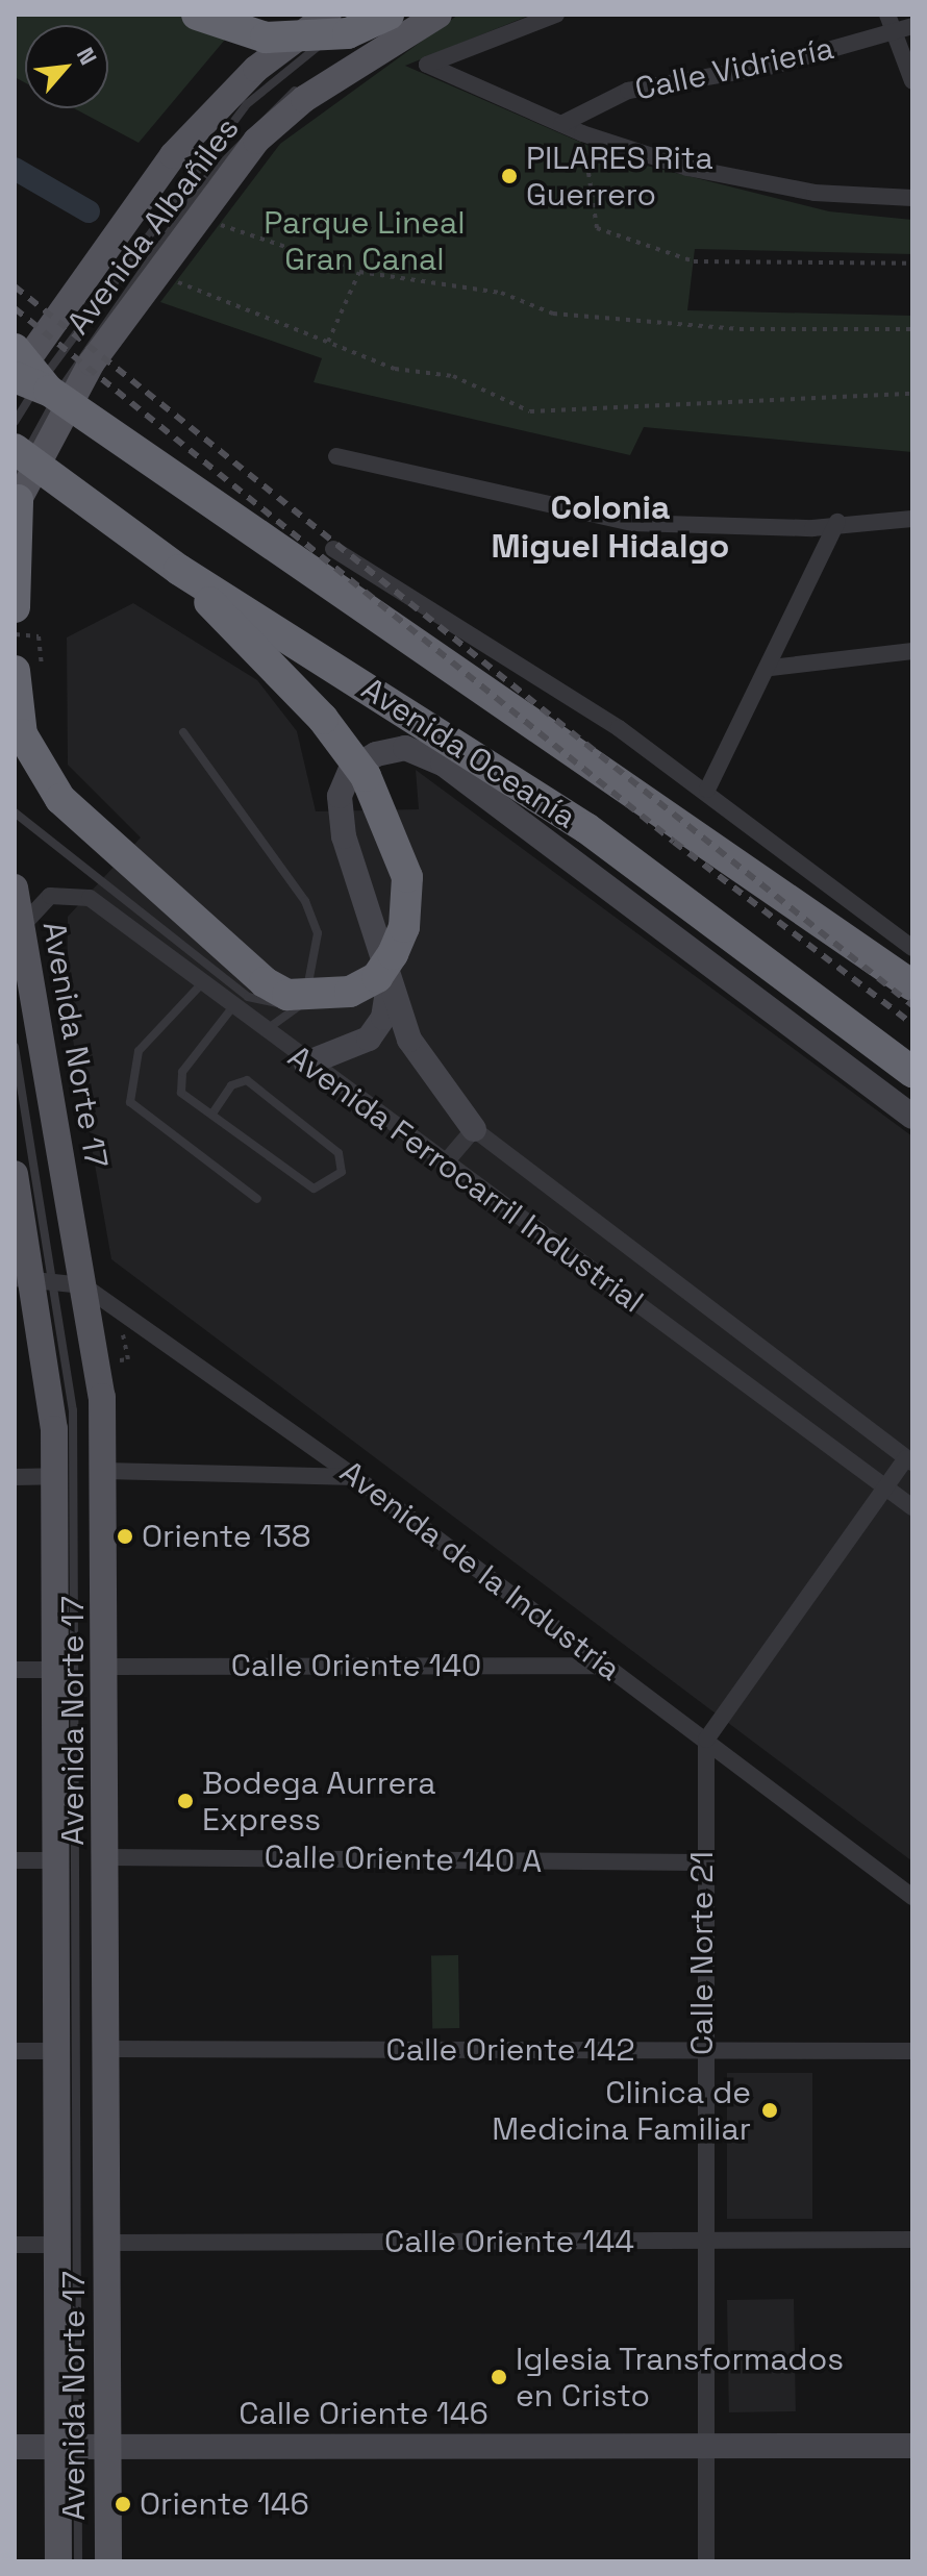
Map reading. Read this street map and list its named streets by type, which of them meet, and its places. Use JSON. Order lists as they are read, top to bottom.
{
  "streets": {
    "highway": ["Avenida Oceanía"],
    "main road": ["Avenida Albañiles", "Avenida Norte 17", "Calle Oriente 146"],
    "street": [
      "Calle Vidriería",
      "Avenida Ferrocarril Industrial",
      "Avenida de la Industria",
      "Calle Oriente 140",
      "Calle Oriente 140 A",
      "Calle Norte 21",
      "Calle Oriente 142",
      "Calle Oriente 144"
    ]
  },
  "crossings": [
    ["Avenida Oceanía", "Avenida Ferrocarril Industrial"],
    ["Avenida Norte 17", "Avenida Ferrocarril Industrial"],
    ["Avenida Norte 17", "Avenida de la Industria"],
    ["Avenida Norte 17", "Calle Oriente 140"],
    ["Avenida Norte 17", "Calle Oriente 140 A"],
    ["Avenida Norte 17", "Calle Oriente 142"],
    ["Avenida Norte 17", "Calle Oriente 144"],
    ["Avenida Norte 17", "Calle Oriente 146"],
    ["Avenida de la Industria", "Calle Oriente 140"],
    ["Avenida de la Industria", "Calle Norte 21"],
    ["Calle Oriente 140 A", "Calle Norte 21"],
    ["Calle Norte 21", "Calle Oriente 142"],
    ["Calle Norte 21", "Calle Oriente 144"],
    ["Calle Norte 21", "Calle Oriente 146"]
  ],
  "districts": ["Colonia Miguel Hidalgo"],
  "parks": ["Parque Lineal Gran Canal"],
  "places": [
    "PILARES Rita Guerrero",
    "Oriente 138",
    "Bodega Aurrera Express",
    "Clinica de Medicina Familiar",
    "Iglesia Transformados en Cristo",
    "Oriente 146"
  ],
  "north": "top right"
}
